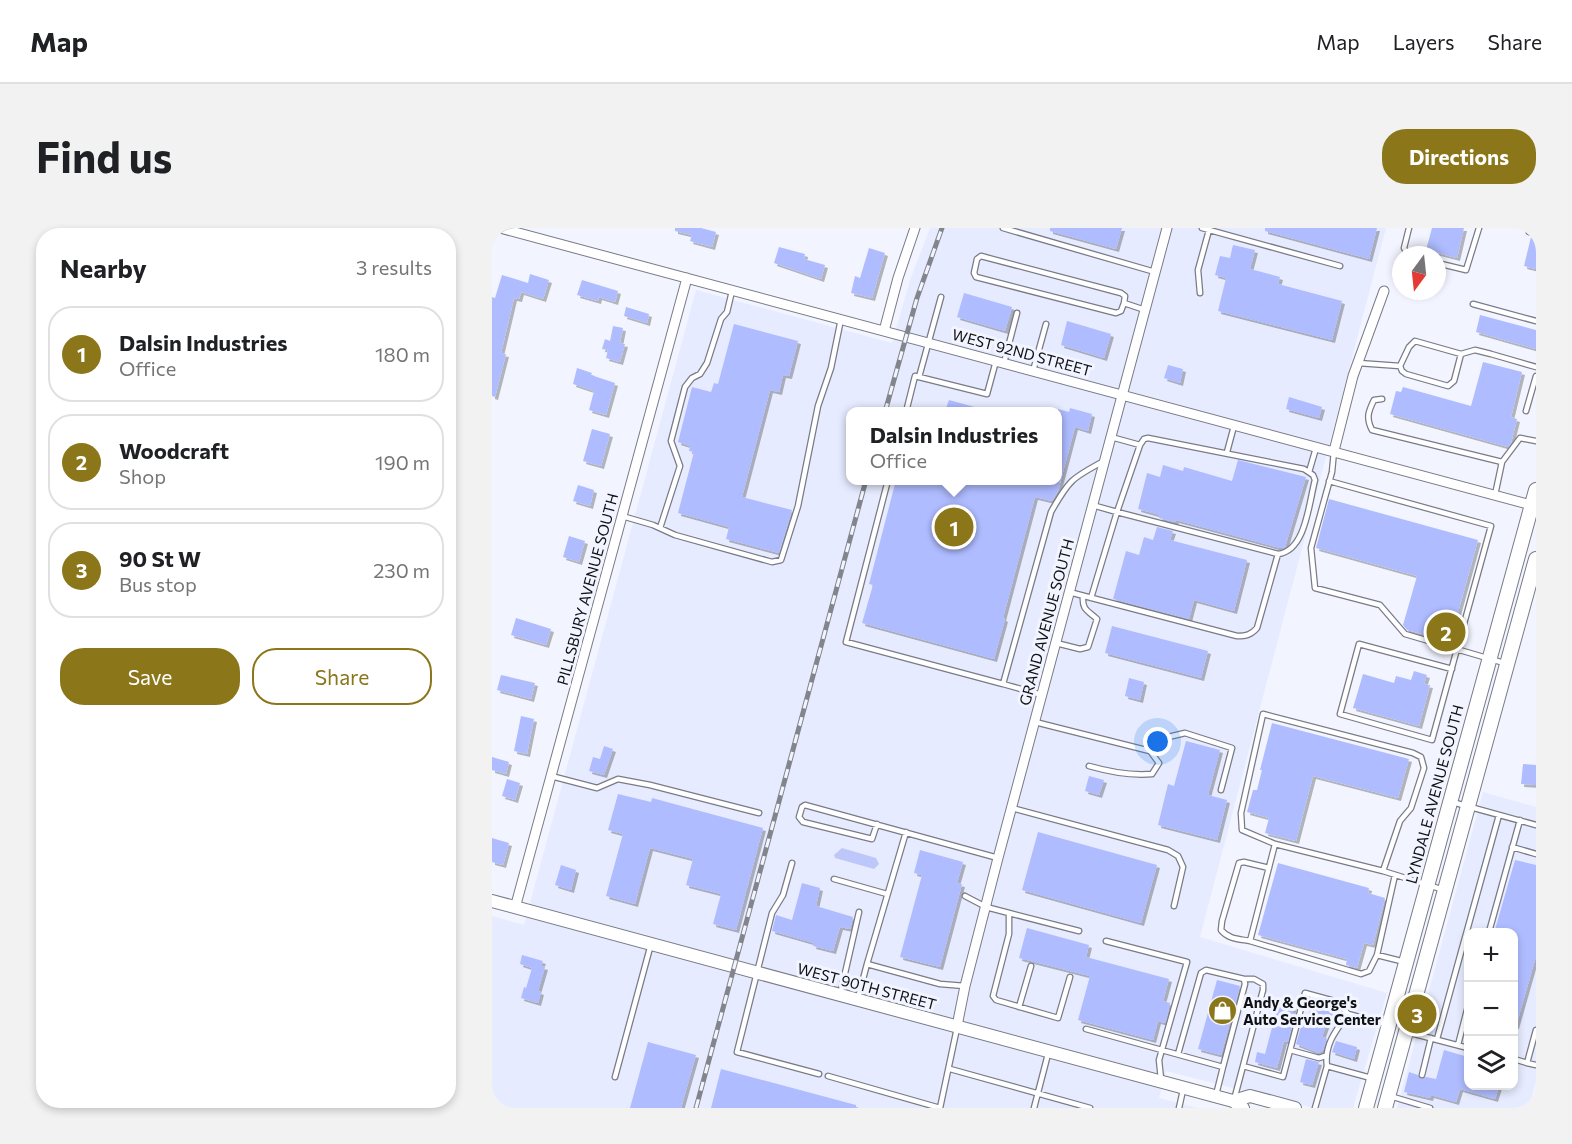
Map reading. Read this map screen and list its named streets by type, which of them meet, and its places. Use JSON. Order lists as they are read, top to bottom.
{
  "streets": {
    "main road": ["LYNDALE AVENUE SOUTH"],
    "street": [
      "WEST 92ND STREET",
      "PILLSBURY AVENUE SOUTH",
      "GRAND AVENUE SOUTH",
      "WEST 90TH STREET"
    ]
  },
  "crossings": [
    ["WEST 92ND STREET", "PILLSBURY AVENUE SOUTH"],
    ["WEST 92ND STREET", "GRAND AVENUE SOUTH"],
    ["WEST 92ND STREET", "LYNDALE AVENUE SOUTH"],
    ["PILLSBURY AVENUE SOUTH", "WEST 90TH STREET"],
    ["GRAND AVENUE SOUTH", "WEST 90TH STREET"]
  ],
  "places": {
    "shop": ["Andy & George's Auto Service Center"]
  },
  "north": "bottom",
  "page": {
    "header": "Map",
    "nav": ["Map", "Layers", "Share"],
    "buttons": [
      "Directions",
      ["Save", "Share"]
    ],
    "title": "Find us",
    "heading": ["Nearby", "3 results"],
    "list": [
      {
        "mark": "1",
        "name": "Dalsin Industries",
        "note": "Office",
        "value": "180 m"
      },
      {
        "mark": "2",
        "name": "Woodcraft",
        "note": "Shop",
        "value": "190 m"
      },
      {
        "mark": "3",
        "name": "90 St W",
        "note": "Bus stop",
        "value": "230 m"
      }
    ],
    "popup": ["Dalsin Industries", "Office"],
    "pins": ["1", "2", "3"],
    "map_buttons": ["+", "−"]
  }
}
